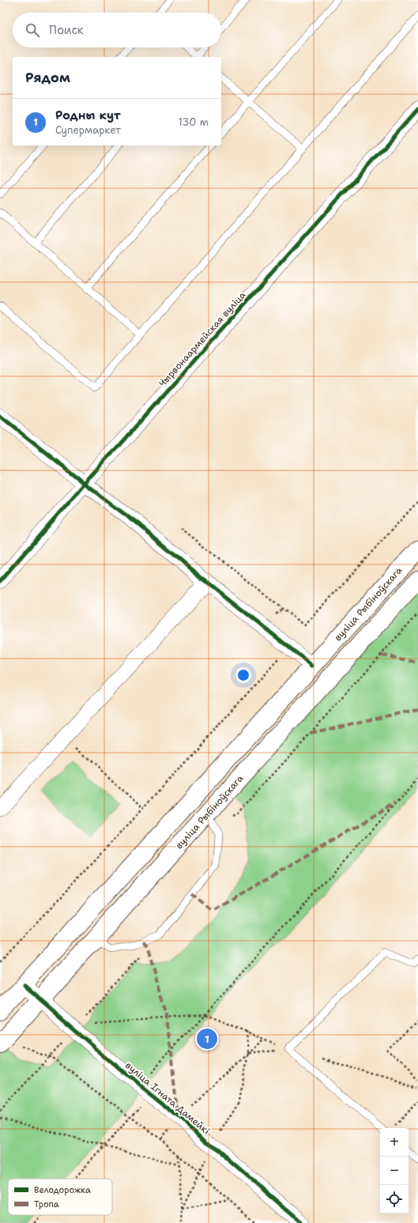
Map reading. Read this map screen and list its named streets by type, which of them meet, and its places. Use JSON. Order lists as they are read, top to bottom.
{
  "streets": {
    "main road": ["вуліца Рыбіноўскага"],
    "street": ["Чырвонаармейская вуліца", "вуліца Ігната Дамейкі"]
  },
  "crossings": [
    ["вуліца Рыбіноўскага", "вуліца Ігната Дамейкі"]
  ],
  "legend": ["Велодорожка", "Тропа"],
  "page": {
    "search": "Поиск",
    "heading": "Рядом",
    "list": [
      {
        "mark": "1",
        "name": "Родны кут",
        "note": "Супермаркет",
        "value": "130 m"
      }
    ],
    "pins": "1",
    "map_buttons": ["+", "−"]
  }
}
